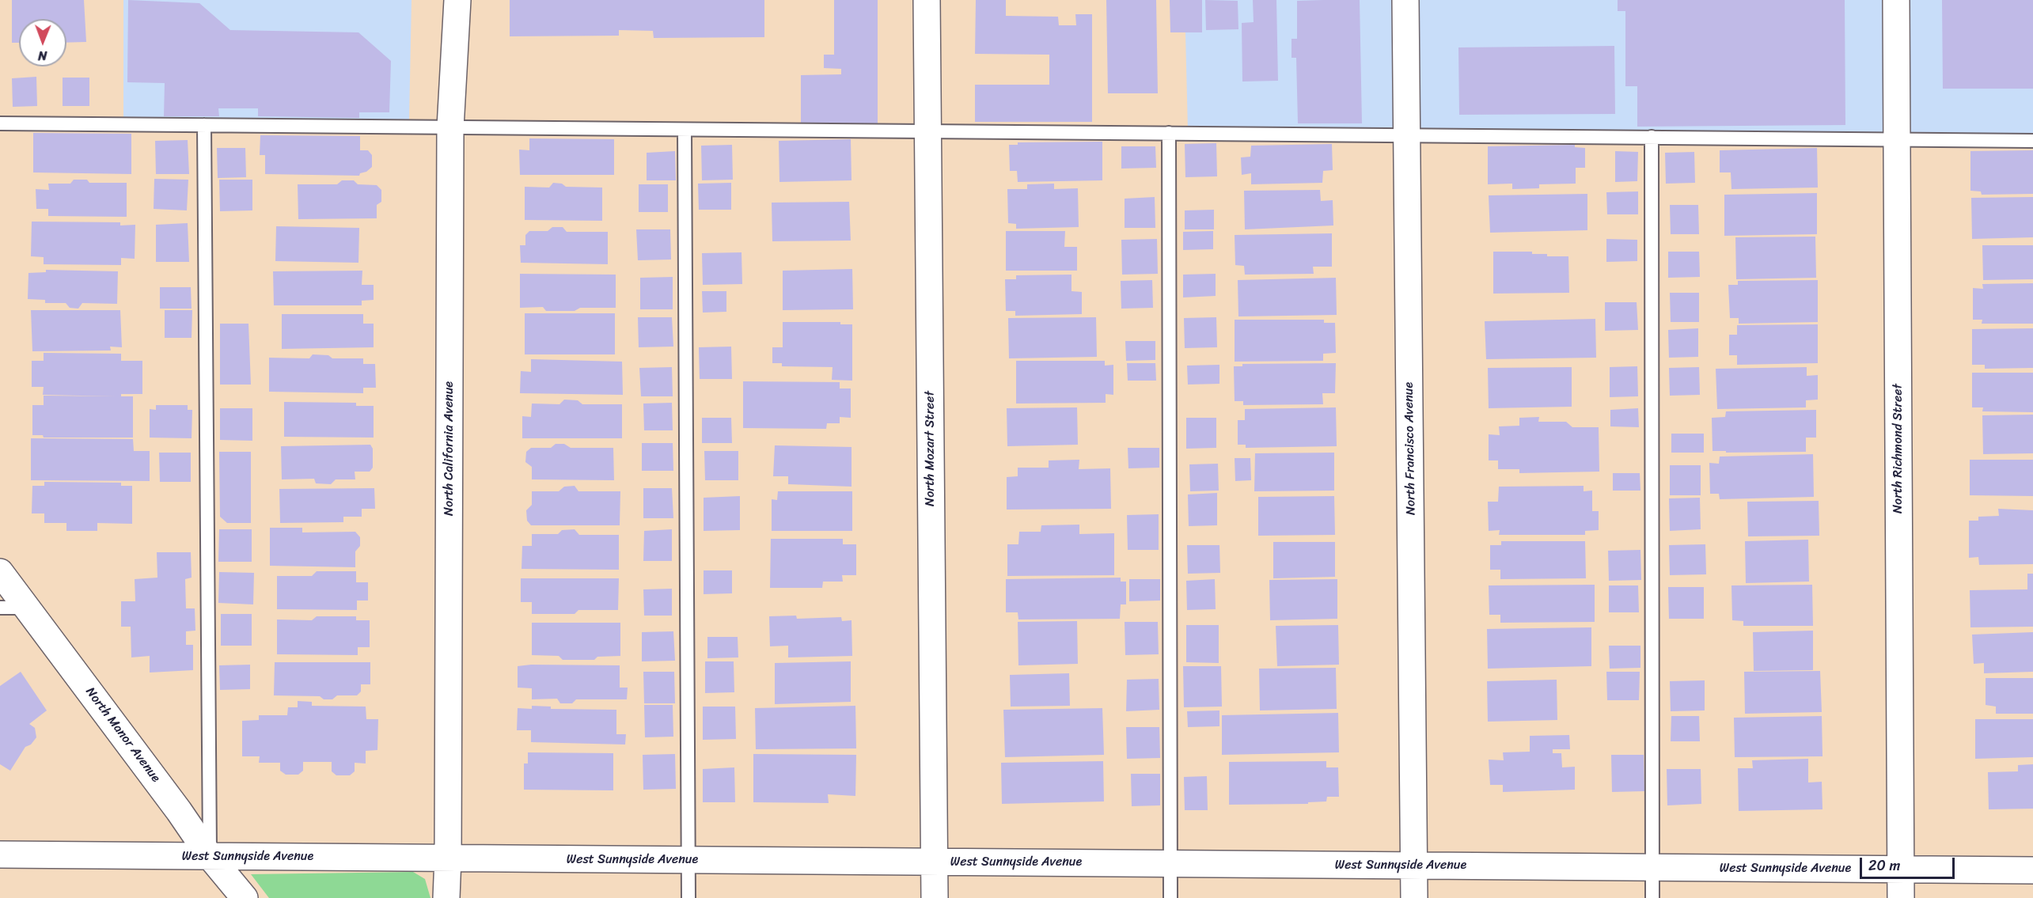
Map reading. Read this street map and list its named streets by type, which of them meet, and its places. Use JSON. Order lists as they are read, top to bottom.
{
  "streets": {
    "street": [
      "North California Avenue",
      "North Mozart Street",
      "North Francisco Avenue",
      "North Richmond Street",
      "North Manor Avenue",
      "West Sunnyside Avenue"
    ]
  },
  "crossings": [
    ["North California Avenue", "West Sunnyside Avenue"],
    ["North Mozart Street", "West Sunnyside Avenue"],
    ["North Francisco Avenue", "West Sunnyside Avenue"],
    ["North Richmond Street", "West Sunnyside Avenue"],
    ["North Manor Avenue", "West Sunnyside Avenue"]
  ],
  "scale_bar": "20 m",
  "north": "bottom"
}
